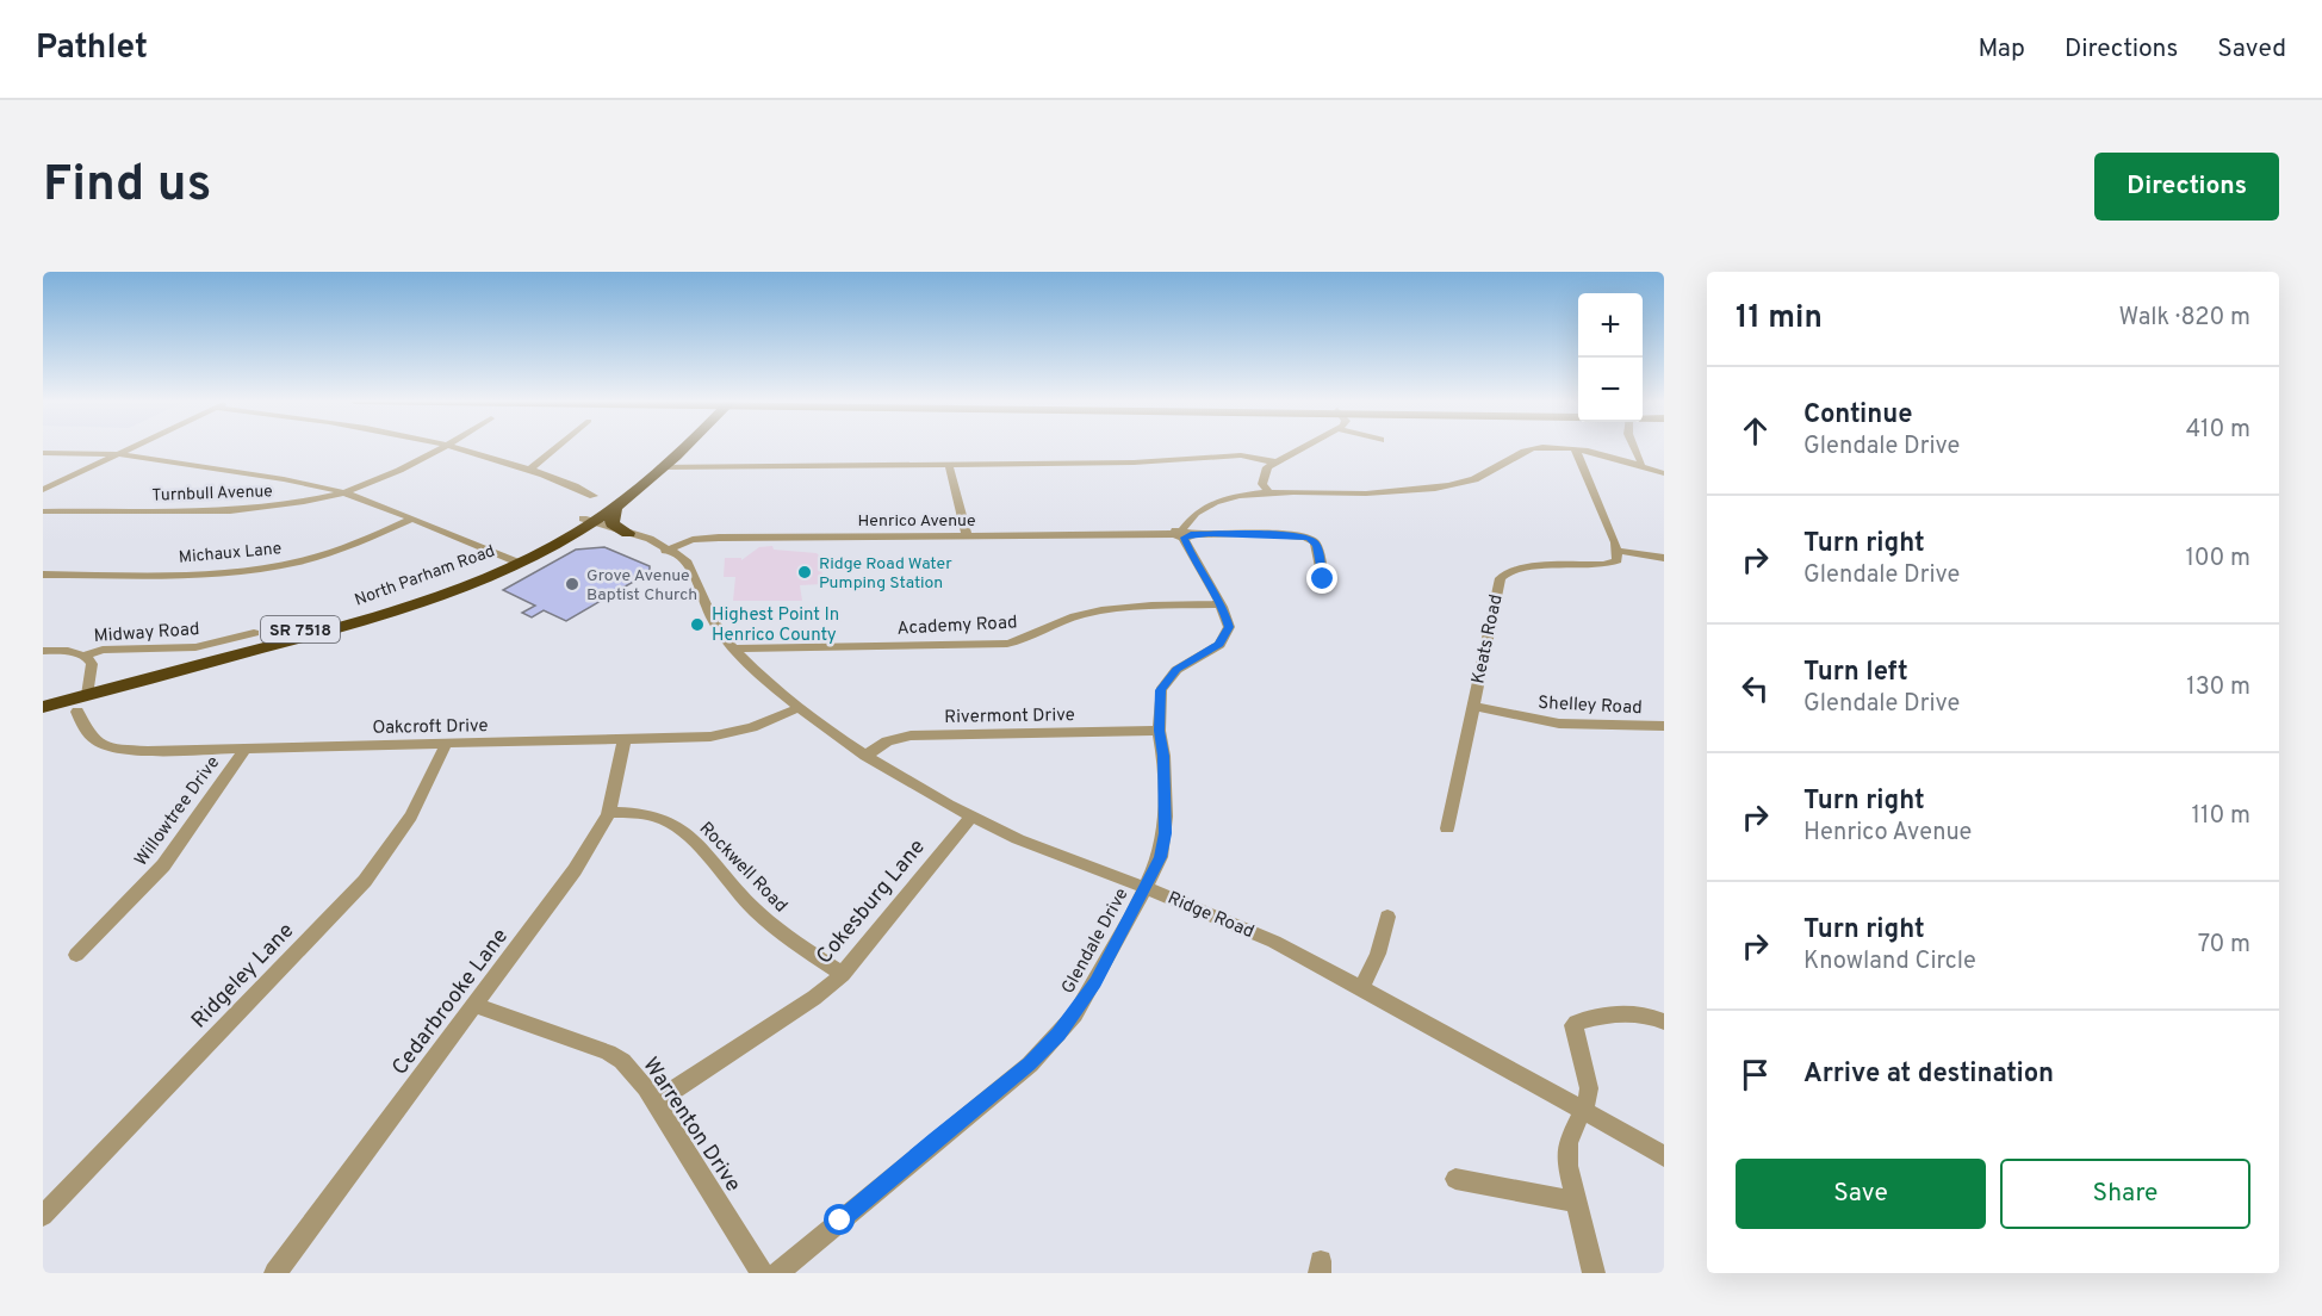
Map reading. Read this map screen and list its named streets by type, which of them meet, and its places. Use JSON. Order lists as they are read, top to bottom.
{
  "streets": {
    "highway": ["North Parham Road", "SR 7518"],
    "street": [
      "Turnbull Avenue",
      "Henrico Avenue",
      "Michaux Lane",
      "Academy Road",
      "Midway Road",
      "Keats Road",
      "Shelley Road",
      "Rivermont Drive",
      "Oakcroft Drive",
      "Willowtree Drive",
      "Rockwell Road",
      "Cokesburg Lane",
      "Ridge Road",
      "Glendale Drive",
      "Ridgeley Lane",
      "Cedarbrooke Lane",
      "Warrenton Drive"
    ]
  },
  "crossings": [
    ["Henrico Avenue", "Ridge Road"],
    ["Henrico Avenue", "Glendale Drive"],
    ["North Parham Road", "Midway Road"],
    ["North Parham Road", "Oakcroft Drive"],
    ["North Parham Road", "Ridge Road"],
    ["Academy Road", "Ridge Road"],
    ["Academy Road", "Glendale Drive"],
    ["Midway Road", "Oakcroft Drive"],
    ["Keats Road", "Shelley Road"],
    ["Rivermont Drive", "Ridge Road"],
    ["Rivermont Drive", "Glendale Drive"],
    ["Oakcroft Drive", "Willowtree Drive"],
    ["Oakcroft Drive", "Ridge Road"],
    ["Oakcroft Drive", "Ridgeley Lane"],
    ["Oakcroft Drive", "Cedarbrooke Lane"],
    ["Rockwell Road", "Cokesburg Lane"],
    ["Rockwell Road", "Cedarbrooke Lane"],
    ["Cokesburg Lane", "Ridge Road"],
    ["Cokesburg Lane", "Warrenton Drive"],
    ["Ridge Road", "Glendale Drive"],
    ["Cedarbrooke Lane", "Warrenton Drive"]
  ],
  "places": ["Ridge Road Water Pumping Station", "Grove Avenue Baptist Church", "Highest Point In Henrico County"],
  "page": {
    "header": "Pathlet",
    "nav": ["Map", "Directions", "Saved"],
    "buttons": [
      "Directions",
      ["Save", "Share"]
    ],
    "title": "Find us",
    "heading": ["11 min", "Walk · 820 m"],
    "map_buttons": ["+", "−"],
    "list": [
      ["Continue", "Glendale Drive", "410 m"],
      ["Turn right", "Glendale Drive", "100 m"],
      ["Turn left", "Glendale Drive", "130 m"],
      ["Turn right", "Henrico Avenue", "110 m"],
      ["Turn right", "Knowland Circle", "70 m"],
      "Arrive at destination"
    ]
  }
}
